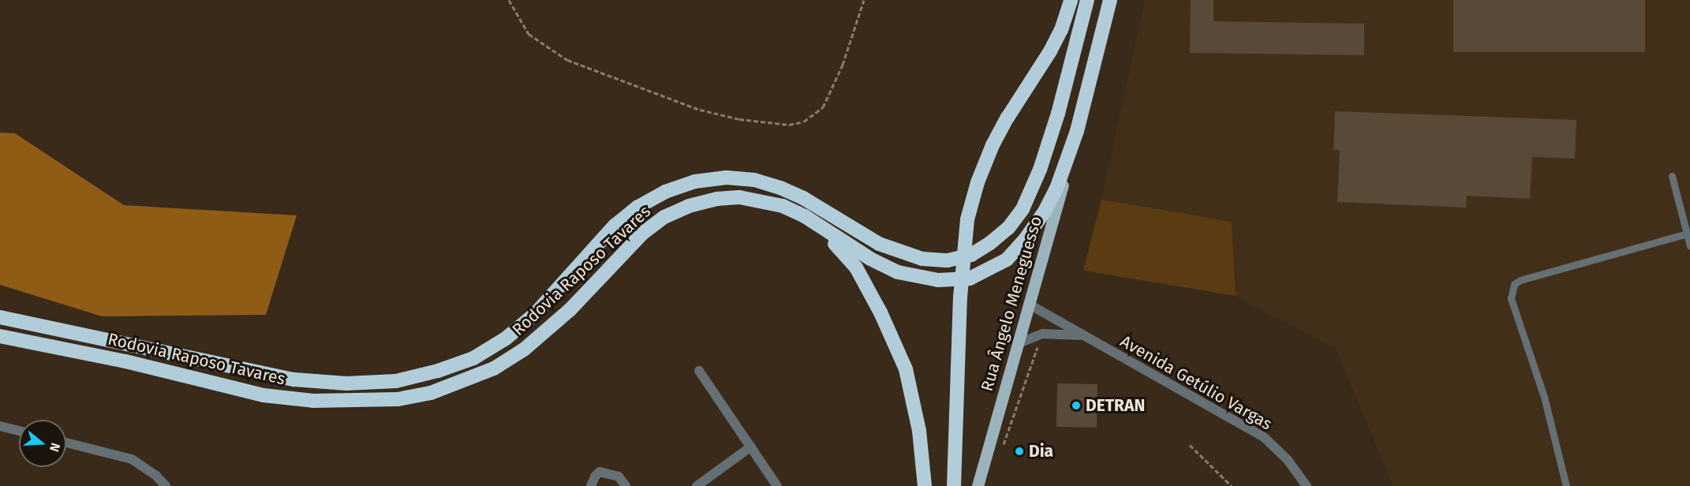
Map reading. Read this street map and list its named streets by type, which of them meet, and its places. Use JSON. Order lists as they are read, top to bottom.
{
  "streets": {
    "highway": ["Rodovia Raposo Tavares"],
    "main road": ["Rua Ângelo Meneguesso"],
    "street": ["Avenida Getúlio Vargas"]
  },
  "crossings": [
    ["Rodovia Raposo Tavares", "Rua Ângelo Meneguesso"],
    ["Rua Ângelo Meneguesso", "Avenida Getúlio Vargas"]
  ],
  "places": ["DETRAN", "Dia"],
  "north": "right"
}
